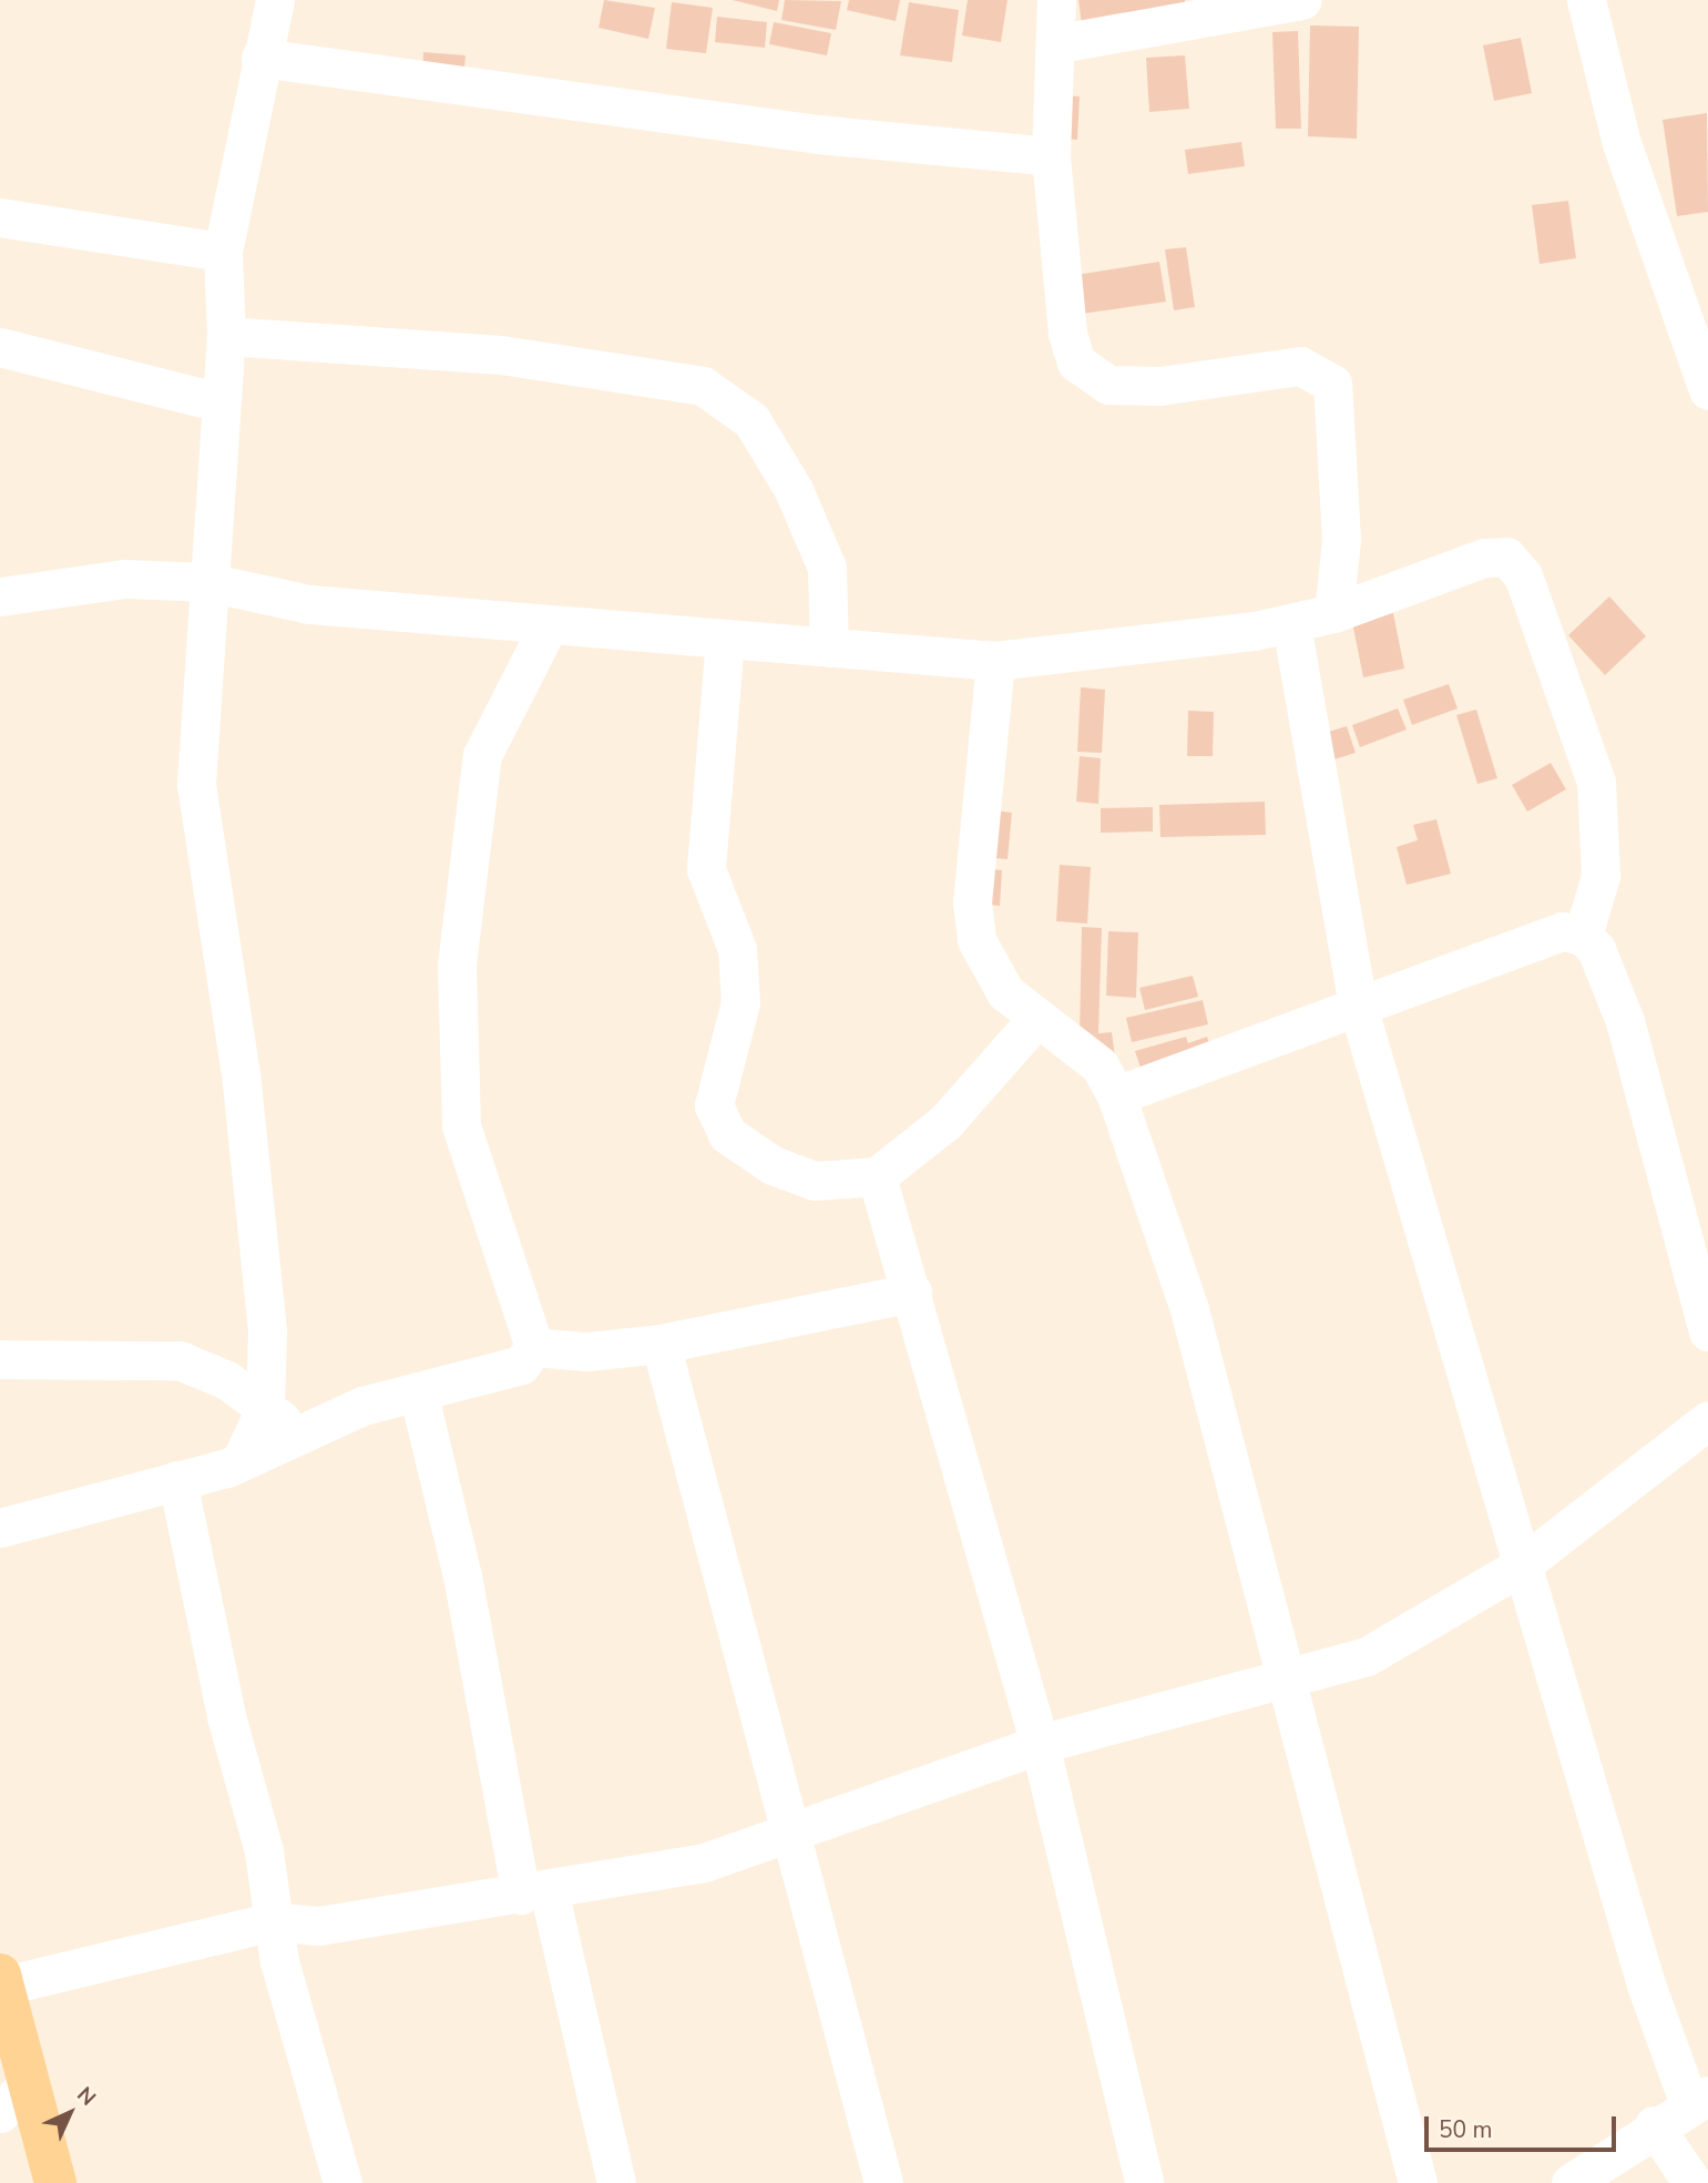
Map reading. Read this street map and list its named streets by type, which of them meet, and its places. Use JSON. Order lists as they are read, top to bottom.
{
  "scale_bar": "50 m",
  "north": "top right"
}
